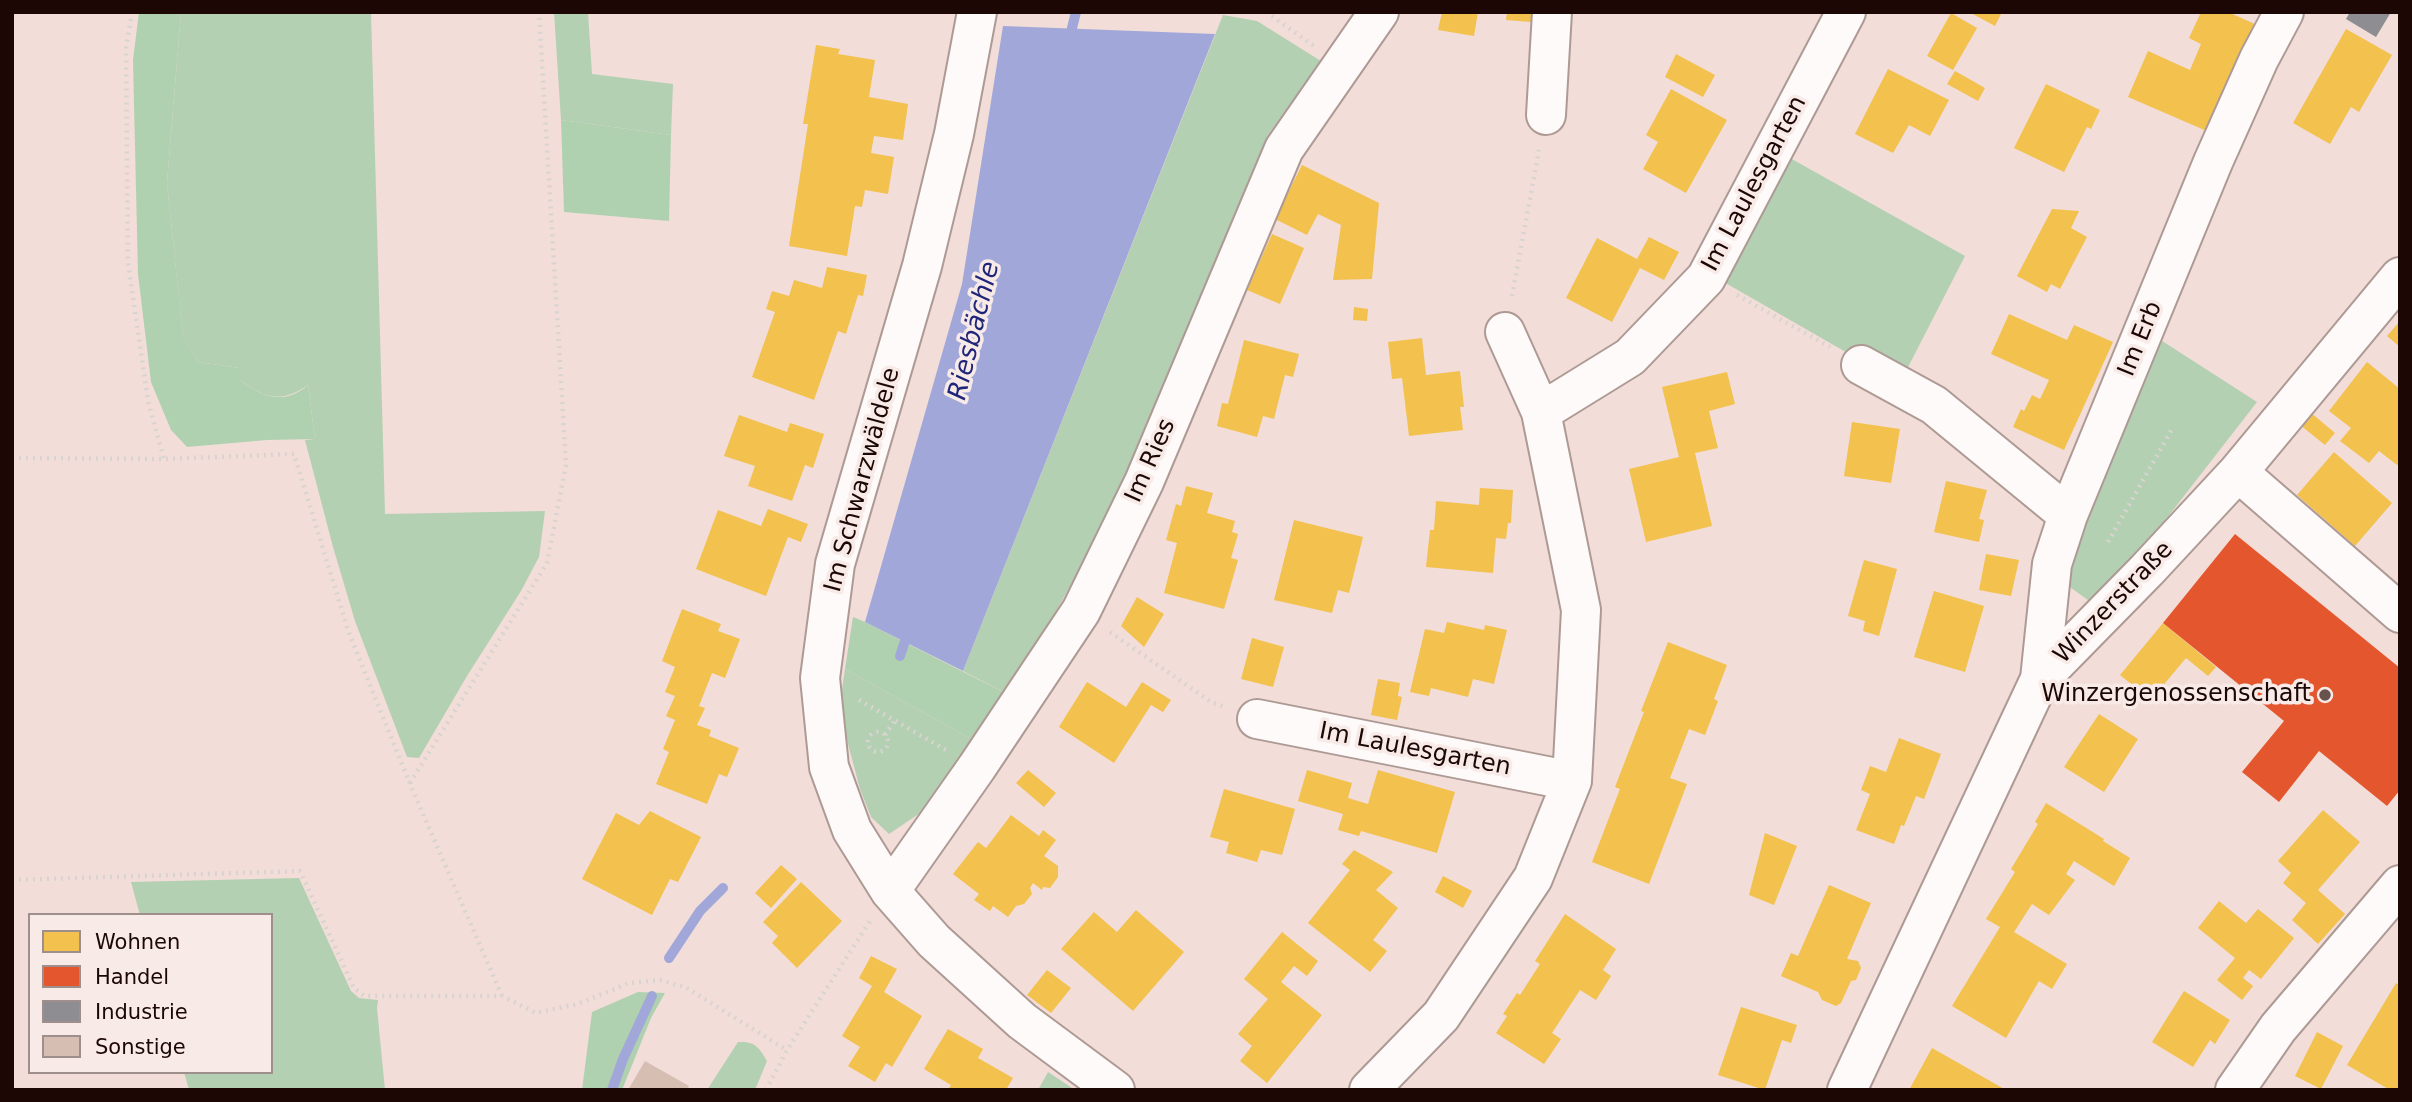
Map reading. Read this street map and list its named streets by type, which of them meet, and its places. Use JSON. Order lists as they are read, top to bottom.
{
  "streets": {
    "street": [
      "Im Laulesgarten",
      "Im Erb",
      "Im Ries",
      "Im Schwarzwäldele",
      "Winzerstraße"
    ]
  },
  "crossings": [
    ["Im Erb", "Winzerstraße"],
    ["Im Ries", "Im Schwarzwäldele"]
  ],
  "water": ["Riesbächle"],
  "places": ["Winzergenossenschaft"],
  "legend": [
    "Wohnen",
    "Handel",
    "Industrie",
    "Sonstige"
  ]
}
